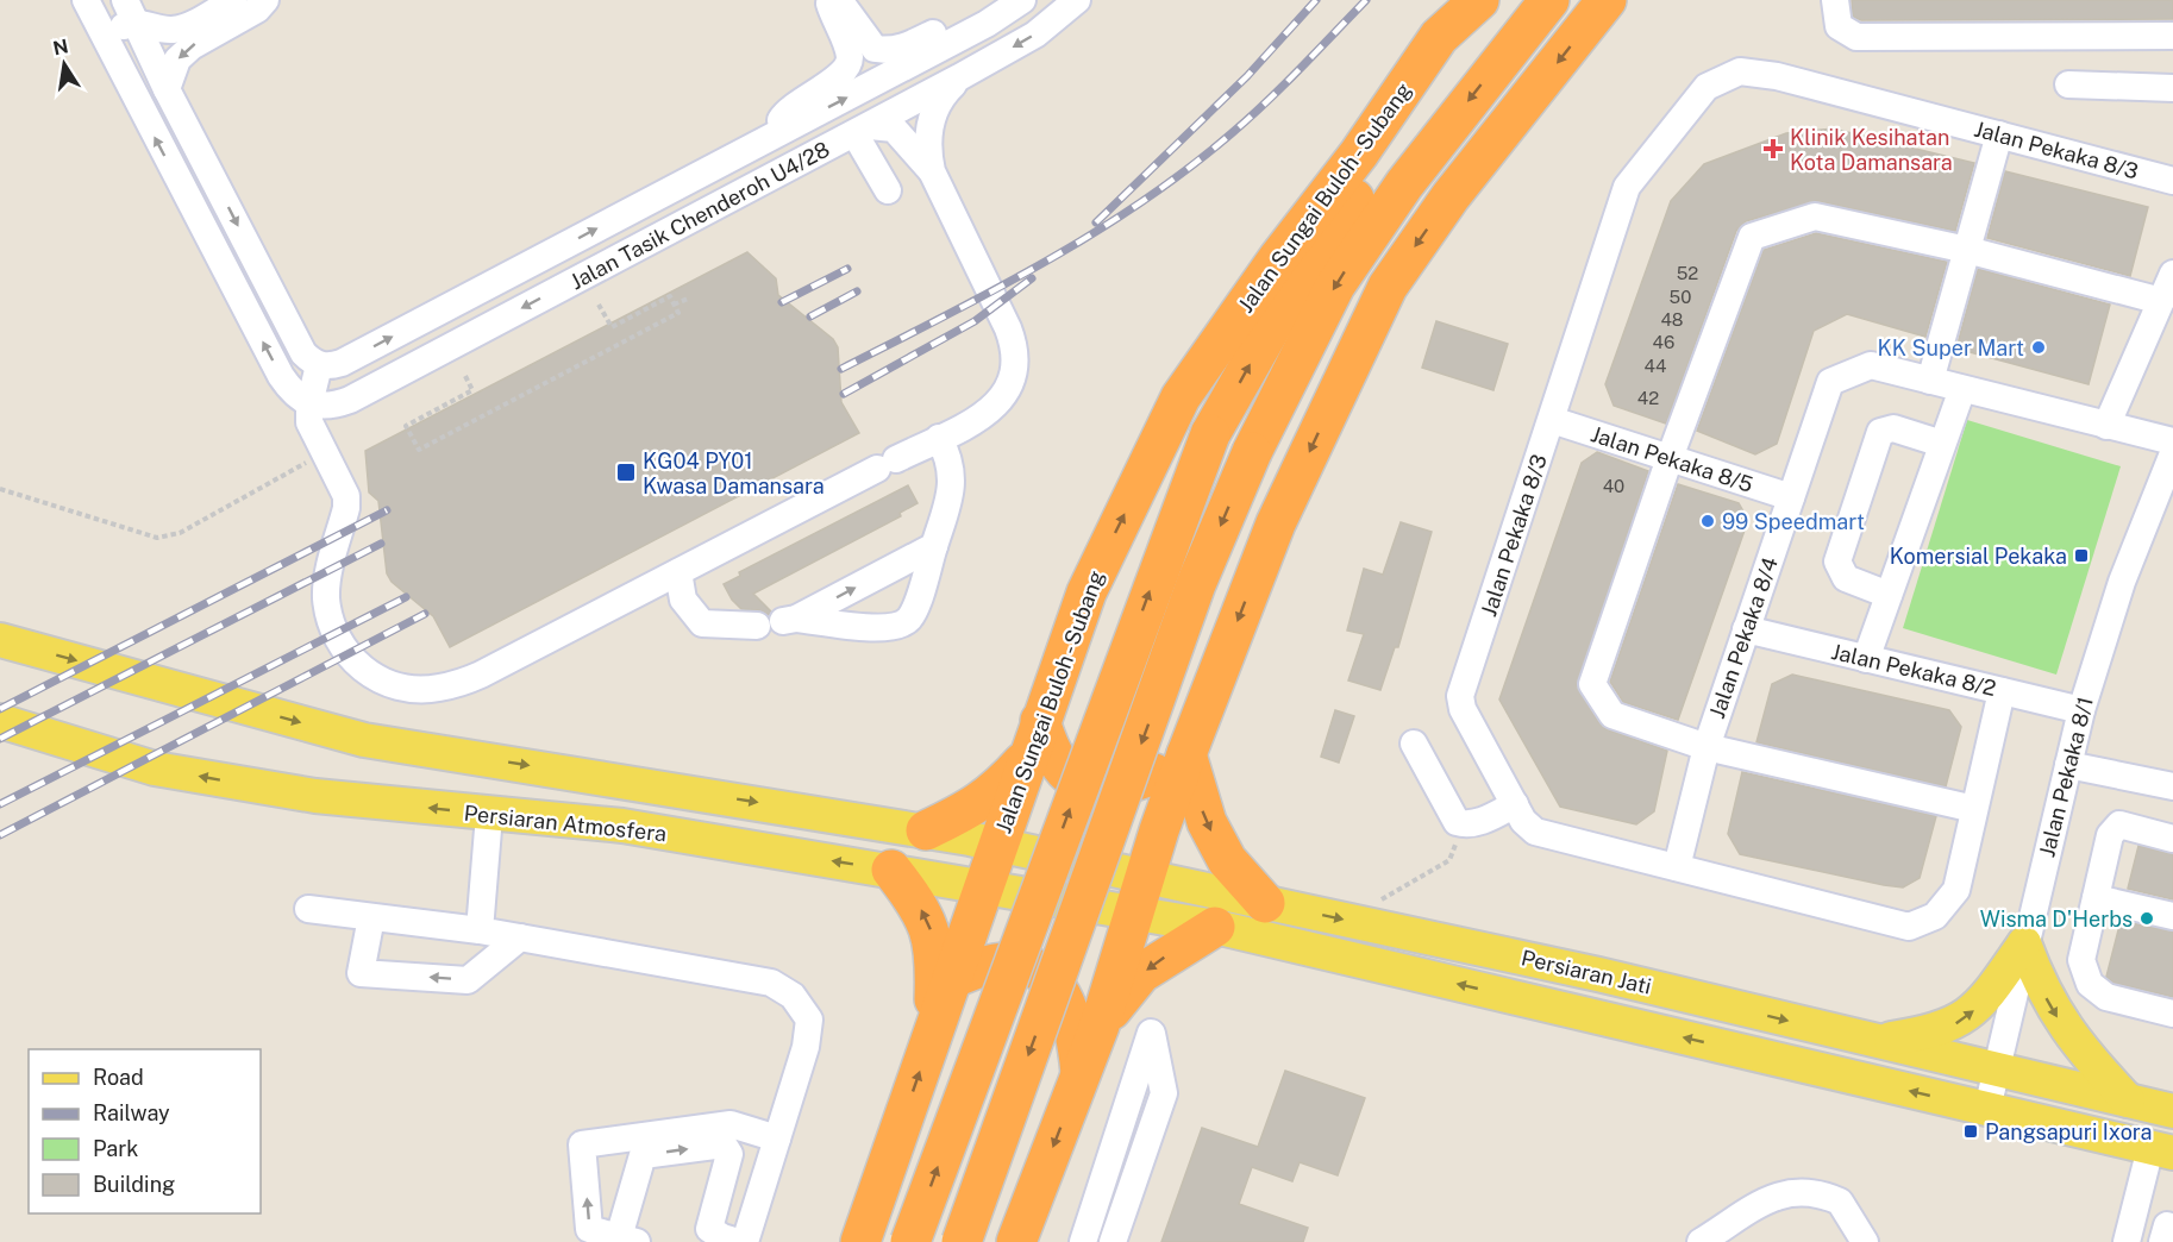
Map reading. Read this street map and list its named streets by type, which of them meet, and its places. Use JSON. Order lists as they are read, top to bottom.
{
  "streets": {
    "highway": ["Jalan Sungai Buloh - Subang"],
    "main road": ["Persiaran Atmosfera", "Persiaran Jati"],
    "street": [
      "Jalan Pekaka 8/3",
      "Jalan Tasik Chenderoh U4/28",
      "Jalan Pekaka 8/5",
      "Jalan Pekaka 8/4",
      "Jalan Pekaka 8/2",
      "Jalan Pekaka 8/1"
    ]
  },
  "crossings": [
    ["Jalan Pekaka 8/3", "Jalan Pekaka 8/5"],
    ["Jalan Pekaka 8/3", "Jalan Pekaka 8/4"],
    ["Jalan Pekaka 8/3", "Jalan Pekaka 8/2"],
    ["Jalan Sungai Buloh - Subang", "Persiaran Atmosfera"],
    ["Jalan Sungai Buloh - Subang", "Persiaran Jati"],
    ["Jalan Pekaka 8/5", "Jalan Pekaka 8/4"],
    ["Jalan Pekaka 8/4", "Jalan Pekaka 8/2"],
    ["Jalan Pekaka 8/2", "Jalan Pekaka 8/1"],
    ["Jalan Pekaka 8/1", "Persiaran Jati"],
    ["Persiaran Atmosfera", "Persiaran Jati"]
  ],
  "places": {
    "health": ["Klinik Kesihatan Kota Damansara"],
    "other": ["KK Super Mart", "99 Speedmart", "Wisma D'Herbs"],
    "transit": ["KG04 PY01 Kwasa Damansara", "Komersial Pekaka", "Pangsapuri Ixora"]
  },
  "house_numbers": [
    "52",
    "50",
    "48",
    "46",
    "44",
    "42",
    "40"
  ],
  "legend": [
    "Road",
    "Railway",
    "Park",
    "Building"
  ],
  "north": "top"
}
